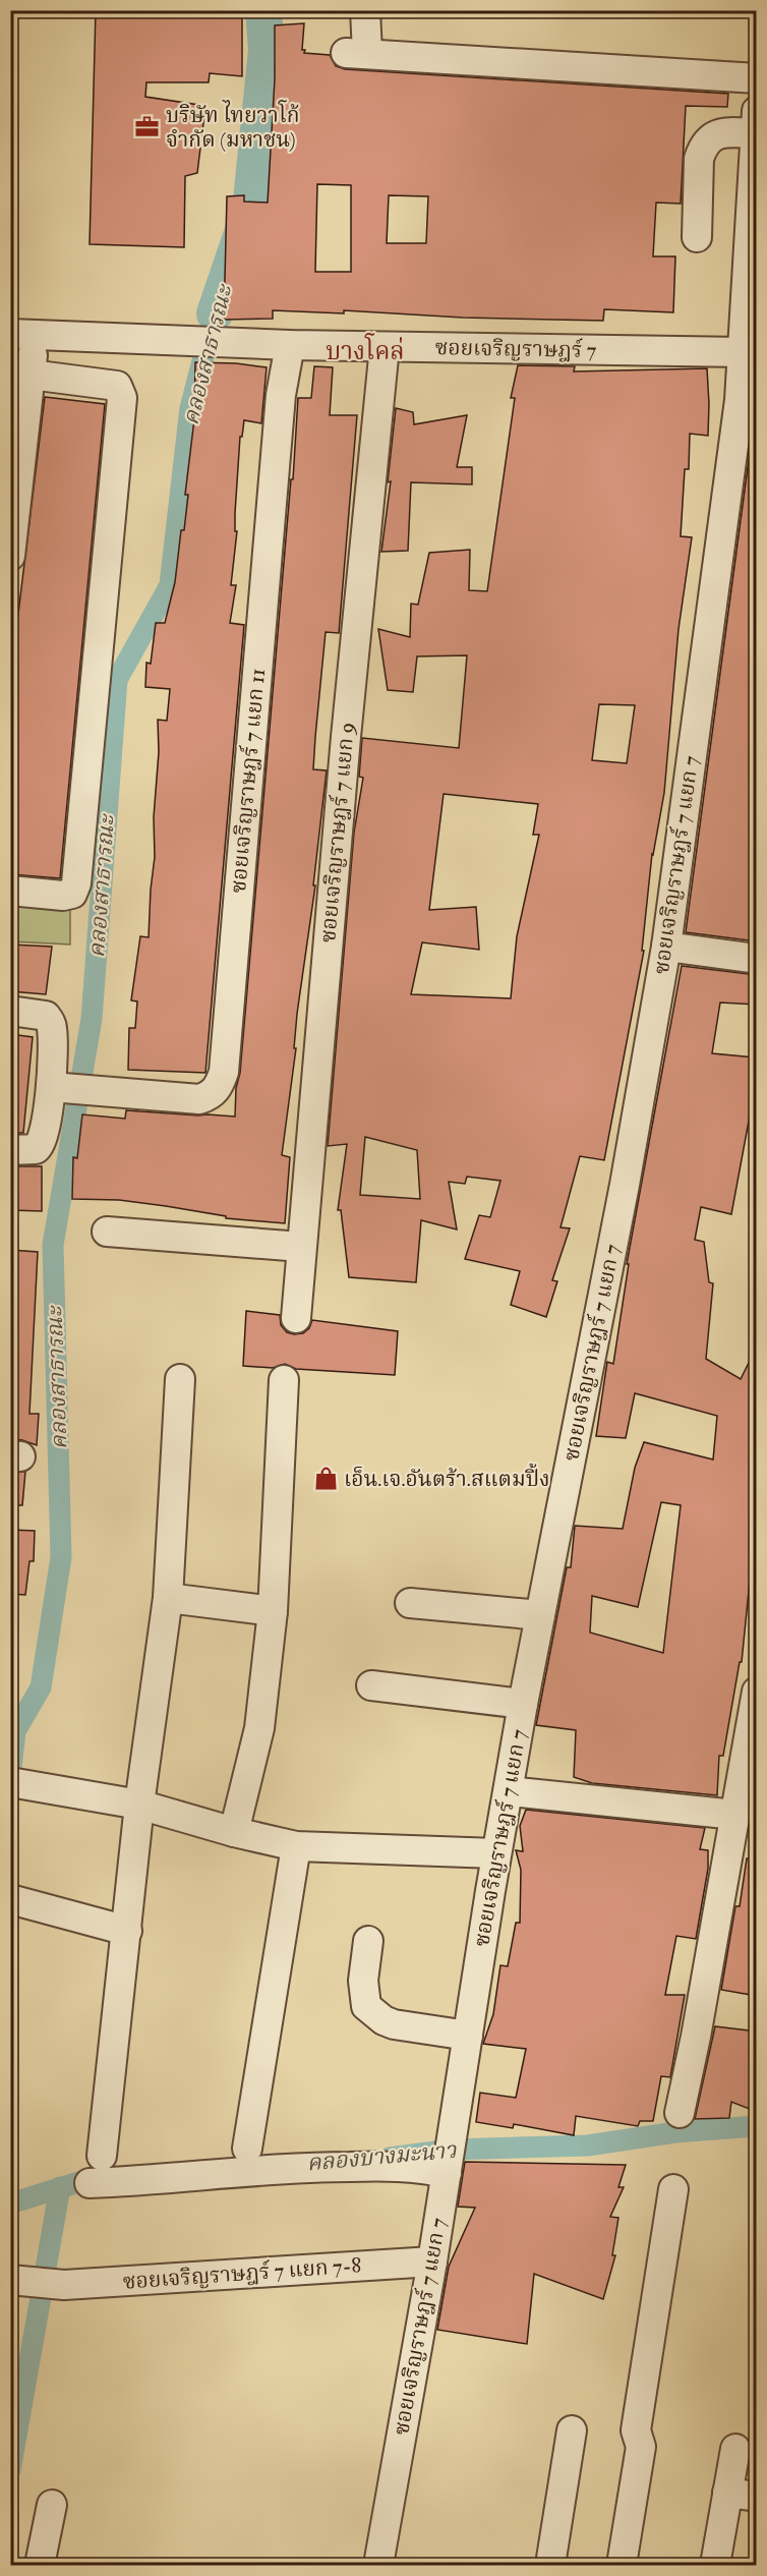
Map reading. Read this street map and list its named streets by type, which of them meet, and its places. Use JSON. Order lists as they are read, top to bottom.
{
  "streets": {
    "street": [
      "ซอยเจริญราษฎร์ 7",
      "ซอยเจริญราษฎร์ 7 แยก 11",
      "ซอยเจริญราษฎร์ 7 แยก 9",
      "ซอยเจริญราษฎร์ 7 แยก 7",
      "ซอยเจริญราษฎร์ 7 แยก 7-8"
    ]
  },
  "crossings": [
    ["ซอยเจริญราษฎร์ 7", "ซอยเจริญราษฎร์ 7 แยก 11"],
    ["ซอยเจริญราษฎร์ 7", "ซอยเจริญราษฎร์ 7 แยก 9"],
    ["ซอยเจริญราษฎร์ 7", "ซอยเจริญราษฎร์ 7 แยก 7"],
    ["ซอยเจริญราษฎร์ 7 แยก 7", "ซอยเจริญราษฎร์ 7 แยก 7-8"]
  ],
  "districts": ["บางโคล่"],
  "water": ["คลองสาธารณะ", "คลองบางมะนาว"],
  "places": {
    "office": ["บริษัท ไทยวาโก้ จำกัด (มหาชน)"],
    "shop": ["เอ็น.เจ.อันตร้า.สแตมปิ้ง"]
  }
}
